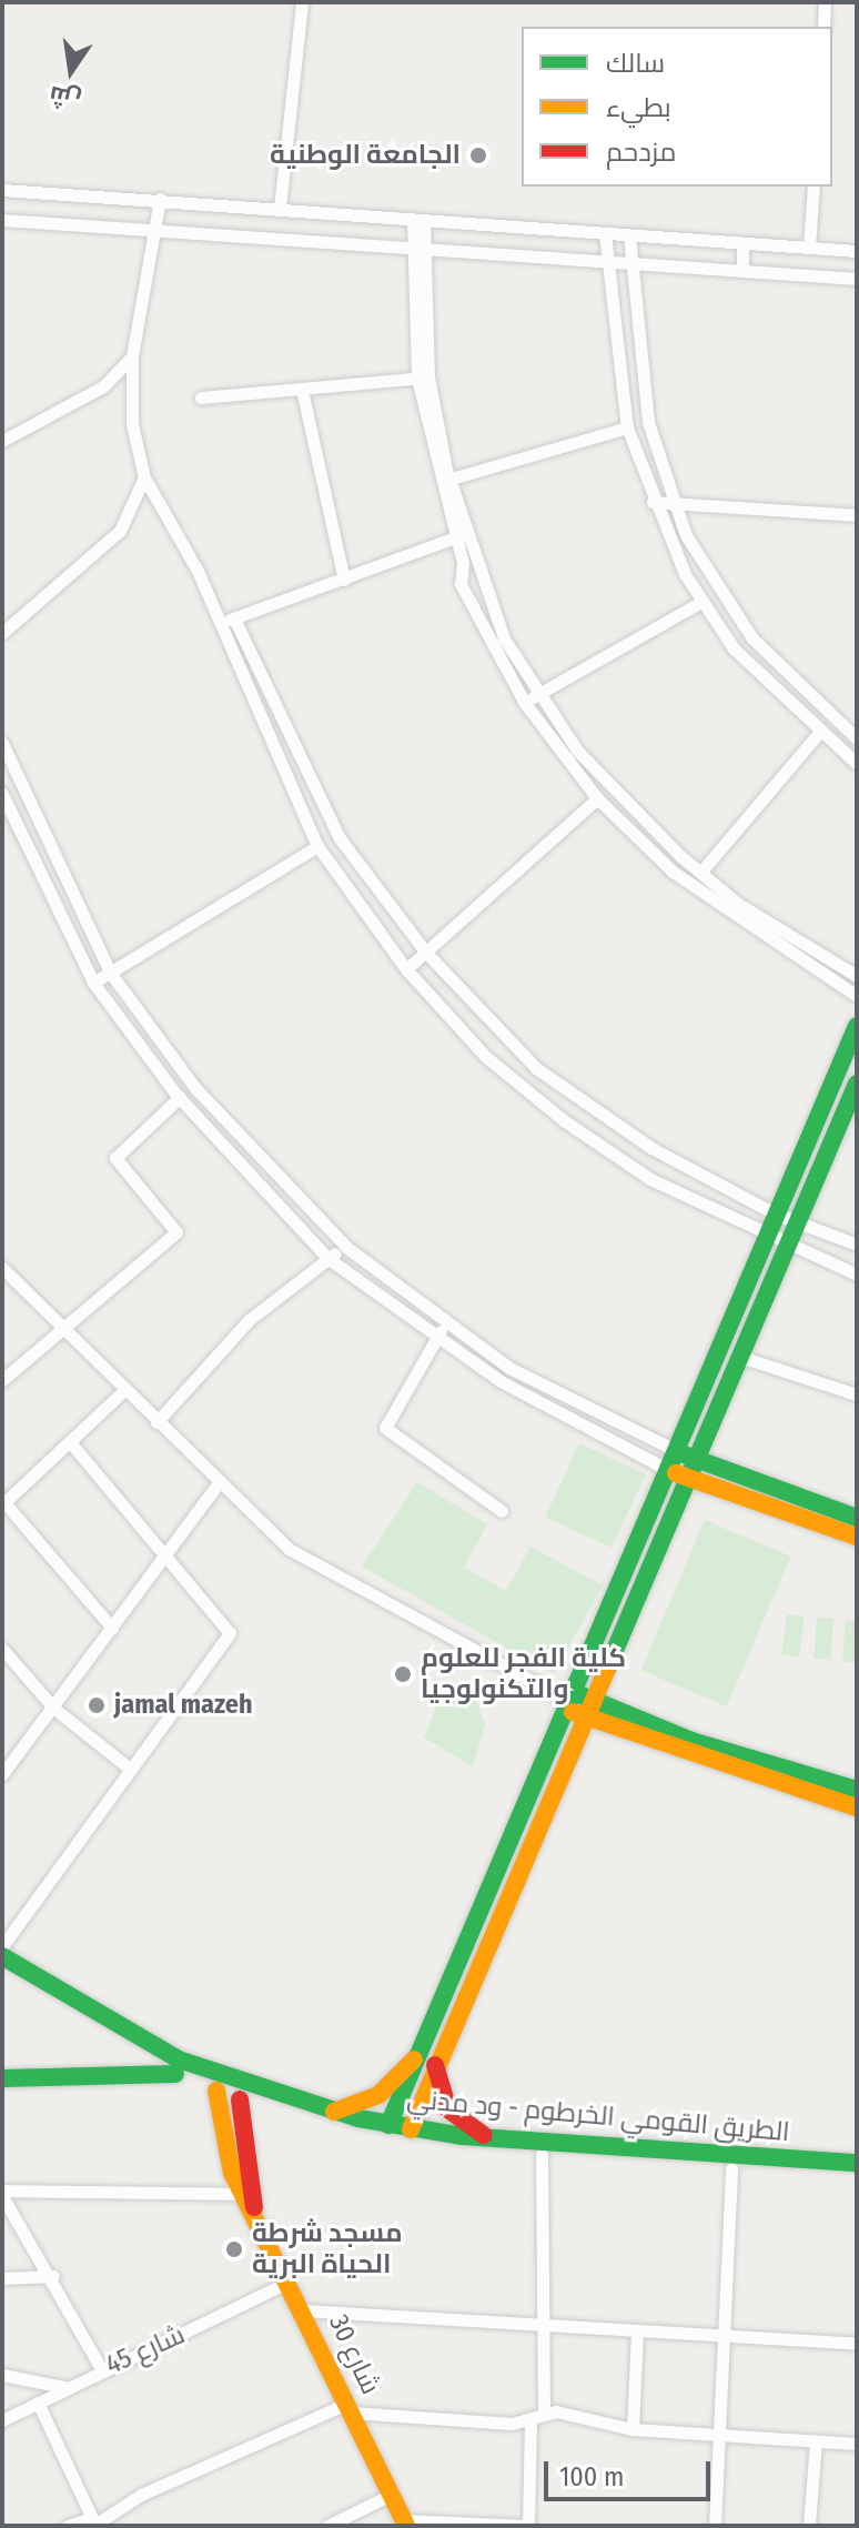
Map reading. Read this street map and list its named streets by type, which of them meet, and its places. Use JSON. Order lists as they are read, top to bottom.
{
  "streets": {
    "main road": ["الطريق القومي الخرطوم - ود مدني", "شارع 30"],
    "street": ["شارع 45"]
  },
  "crossings": [
    ["الطريق القومي الخرطوم - ود مدني", "شارع 30"],
    ["شارع 45", "شارع 30"]
  ],
  "places": [
    "الجامعة الوطنية",
    "كلية الفجر للعلوم والتكنولوجيا",
    "jamal mazeh",
    "مسجد شرطة الحياة البرية"
  ],
  "legend": ["سالك", "بطيء", "مزدحم"],
  "scale_bar": "100 m",
  "north": "bottom"
}
